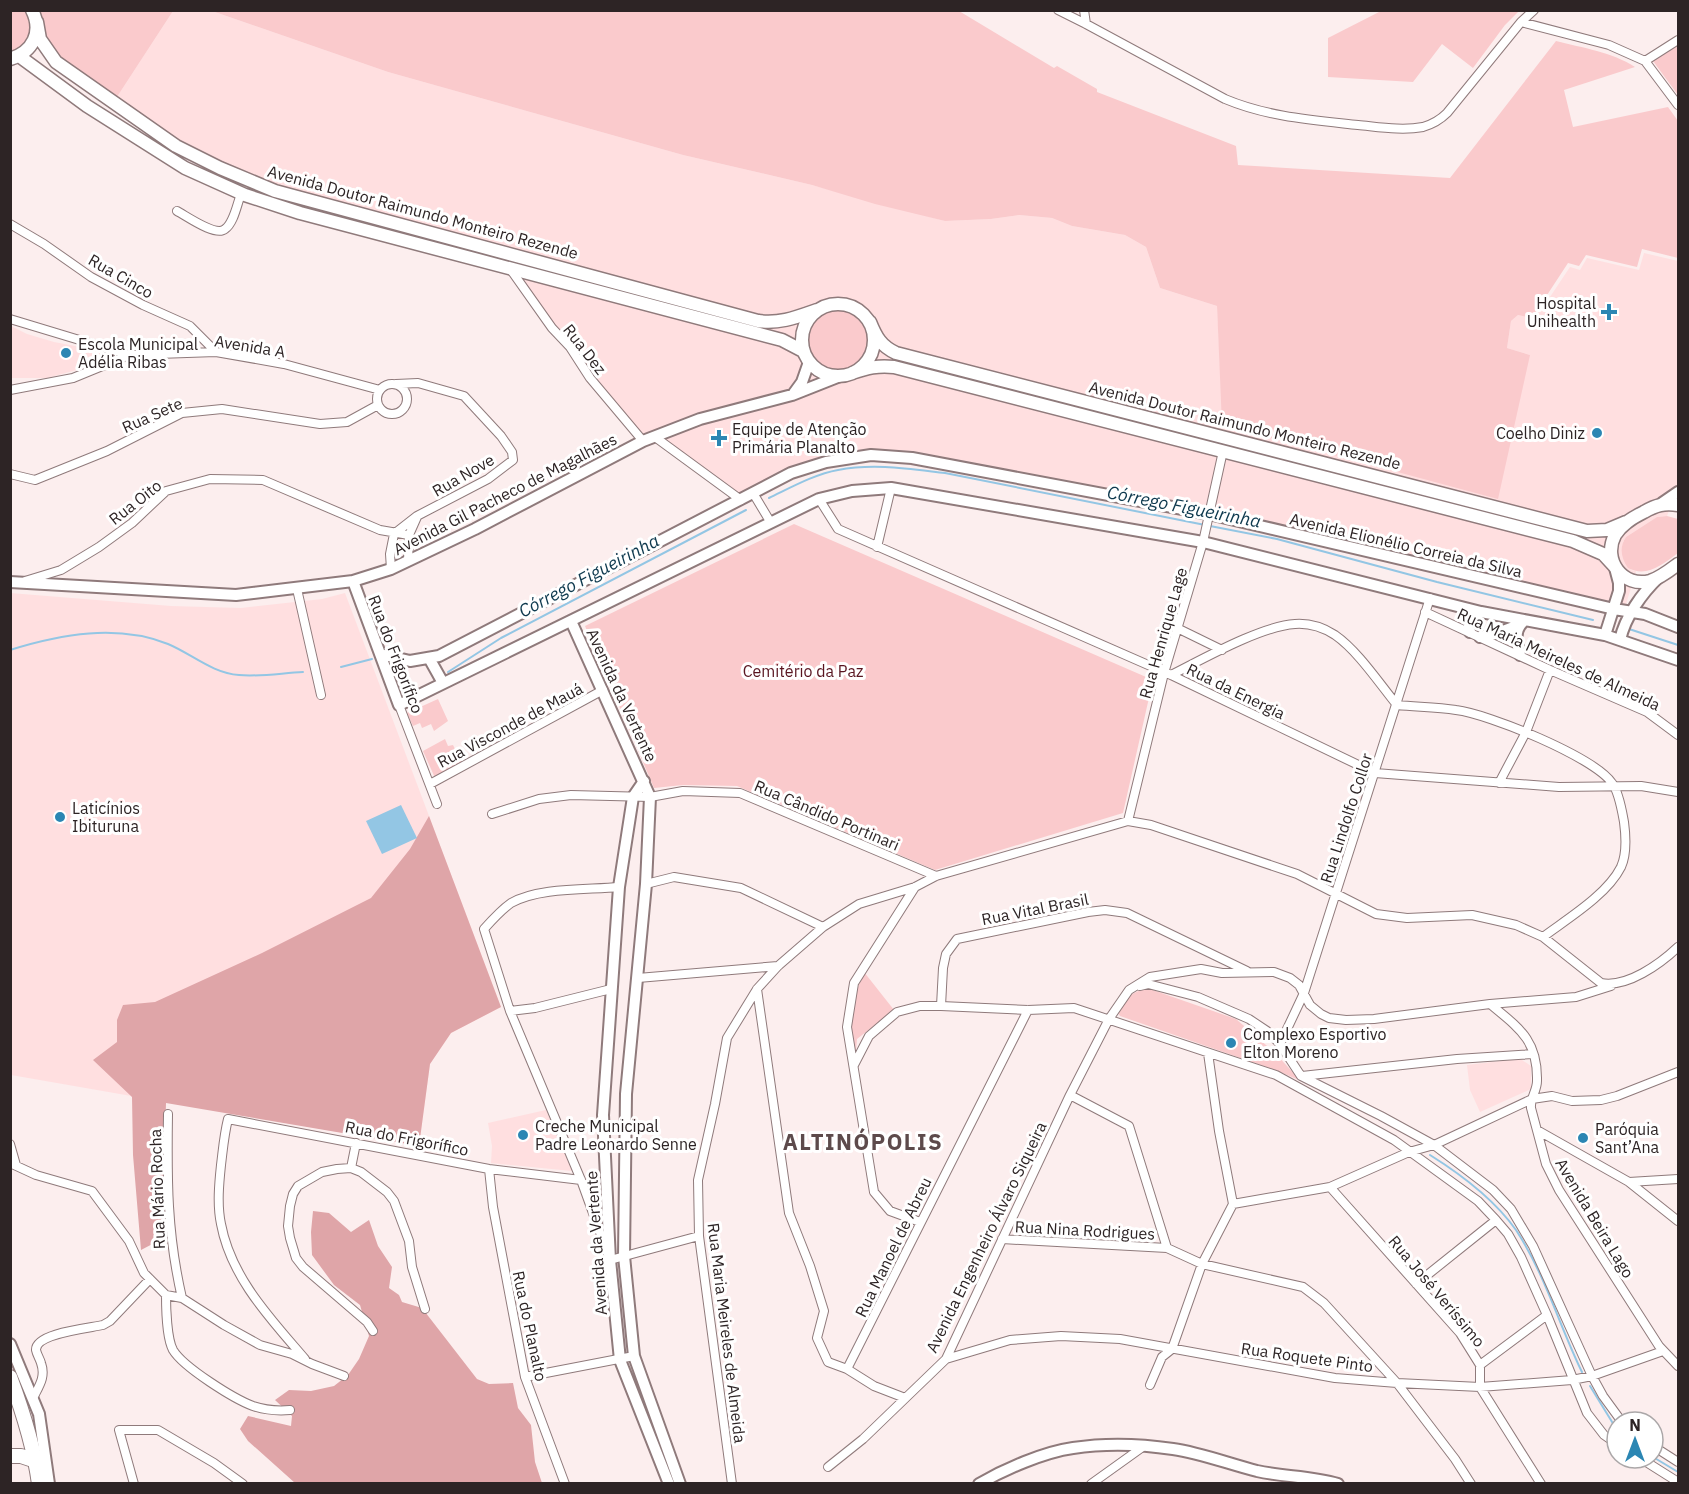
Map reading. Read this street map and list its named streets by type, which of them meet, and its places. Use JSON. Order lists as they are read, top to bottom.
{
  "streets": {
    "main road": ["Avenida Doutor Raimundo Monteiro Rezende"],
    "street": [
      "Rua Cinco",
      "Avenida A",
      "Rua Dez",
      "Rua Sete",
      "Rua Nove",
      "Avenida Gil Pacheco de Magalhães",
      "Rua Oito",
      "Avenida Elionélio Correia da Silva",
      "Rua Henrique Lage",
      "Rua do Frigorífico",
      "Rua Maria Meireles de Almeida",
      "Rua da Energia",
      "Avenida da Vertente",
      "Rua Visconde de Mauá",
      "Rua Cândido Portinari",
      "Rua Lindolfo Collor",
      "Rua Vital Brasil",
      "Rua Mário Rocha",
      "Avenida Beira Lago",
      "Rua Nina Rodrigues",
      "Avenida Engenheiro Álvaro Siqueira",
      "Rua Manoel de Abreu",
      "Rua José Veríssimo",
      "Rua do Planalto",
      "Rua Roquete Pinto"
    ]
  },
  "crossings": [
    ["Avenida Doutor Raimundo Monteiro Rezende", "Rua Dez"],
    ["Avenida Doutor Raimundo Monteiro Rezende", "Avenida Gil Pacheco de Magalhães"],
    ["Avenida Doutor Raimundo Monteiro Rezende", "Rua Henrique Lage"],
    ["Rua Cinco", "Avenida A"],
    ["Avenida A", "Rua Sete"],
    ["Avenida A", "Rua Nove"],
    ["Rua Dez", "Avenida Gil Pacheco de Magalhães"],
    ["Rua Sete", "Rua Nove"],
    ["Rua Nove", "Rua Oito"],
    ["Avenida Gil Pacheco de Magalhães", "Rua Oito"],
    ["Avenida Gil Pacheco de Magalhães", "Rua do Frigorífico"],
    ["Avenida Elionélio Correia da Silva", "Rua Henrique Lage"],
    ["Avenida Elionélio Correia da Silva", "Rua do Frigorífico"],
    ["Rua Henrique Lage", "Rua Maria Meireles de Almeida"],
    ["Rua Henrique Lage", "Rua da Energia"],
    ["Rua do Frigorífico", "Rua Visconde de Mauá"],
    ["Rua do Frigorífico", "Rua do Planalto"],
    ["Rua Maria Meireles de Almeida", "Rua Cândido Portinari"],
    ["Rua Maria Meireles de Almeida", "Rua Lindolfo Collor"],
    ["Rua da Energia", "Rua Lindolfo Collor"],
    ["Avenida da Vertente", "Rua Visconde de Mauá"],
    ["Avenida da Vertente", "Rua Cândido Portinari"],
    ["Avenida Beira Lago", "Rua Roquete Pinto"],
    ["Rua Nina Rodrigues", "Avenida Engenheiro Álvaro Siqueira"],
    ["Avenida Engenheiro Álvaro Siqueira", "Rua Roquete Pinto"],
    ["Rua José Veríssimo", "Rua Roquete Pinto"]
  ],
  "districts": ["ALTINÓPOLIS"],
  "water": ["Córrego Figueirinha"],
  "parks": ["Cemitério da Paz"],
  "places": {
    "health": ["Hospital Unihealth", "Equipe de Atenção Primária Planalto"],
    "other": [
      "Escola Municipal Adélia Ribas",
      "Coelho Diniz",
      "Laticínios Ibituruna",
      "Complexo Esportivo Elton Moreno",
      "Creche Municipal Padre Leonardo Senne",
      "Paróquia Sant’Ana"
    ]
  },
  "north": "top"
}
